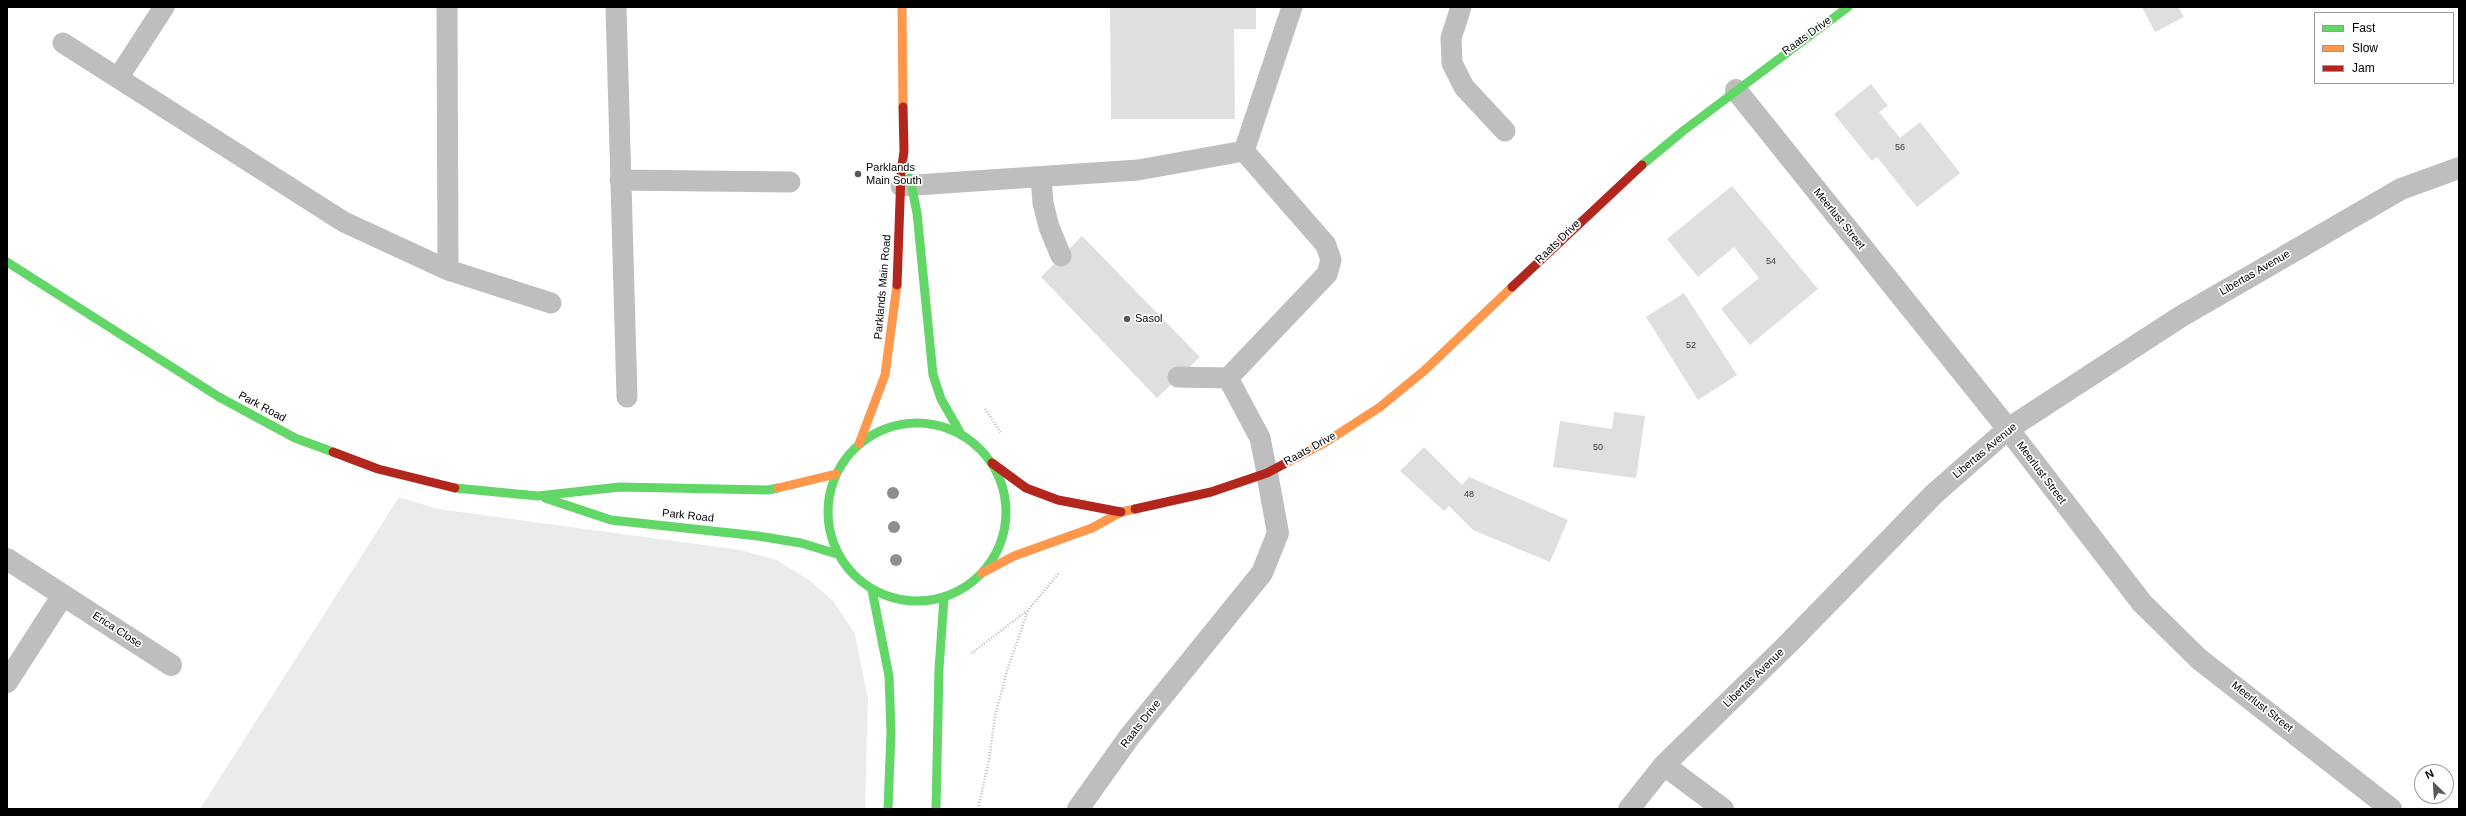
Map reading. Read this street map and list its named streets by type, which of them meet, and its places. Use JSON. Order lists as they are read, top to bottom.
{
  "streets": {
    "street": [
      "Raats Drive",
      "Meerlust Street",
      "Libertas Avenue",
      "Parklands Main Road",
      "Park Road",
      "Erica Close"
    ]
  },
  "crossings": [
    ["Raats Drive", "Meerlust Street"],
    ["Meerlust Street", "Libertas Avenue"]
  ],
  "places": ["Parklands Main South", "Sasol"],
  "house_numbers": [
    "56",
    "54",
    "52",
    "50",
    "48"
  ],
  "legend": ["Fast", "Slow", "Jam"],
  "north": "top left"
}
